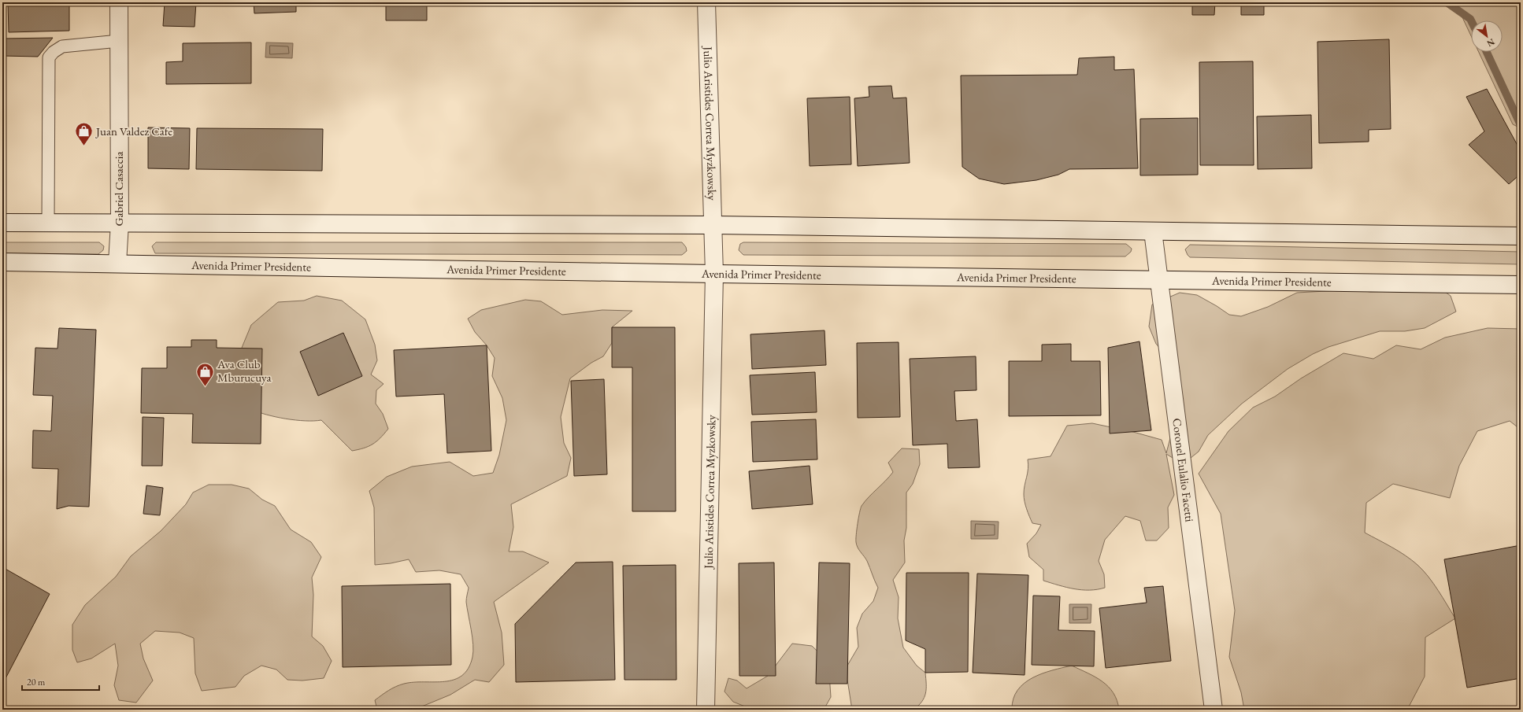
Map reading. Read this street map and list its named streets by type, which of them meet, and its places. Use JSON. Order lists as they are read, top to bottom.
{
  "streets": {
    "main road": [
      "Julio Aristides Correa Myzkowsky",
      "Gabriel Casaccia",
      "Avenida Primer Presidente",
      "Coronel Eulalio Facetti"
    ]
  },
  "crossings": [
    ["Julio Aristides Correa Myzkowsky", "Avenida Primer Presidente"],
    ["Gabriel Casaccia", "Avenida Primer Presidente"],
    ["Avenida Primer Presidente", "Coronel Eulalio Facetti"]
  ],
  "places": {
    "shop": ["Juan Valdez Cafe", "Ava Club Mburucuya"]
  },
  "scale_bar": "20 m",
  "north": "bottom right"
}
